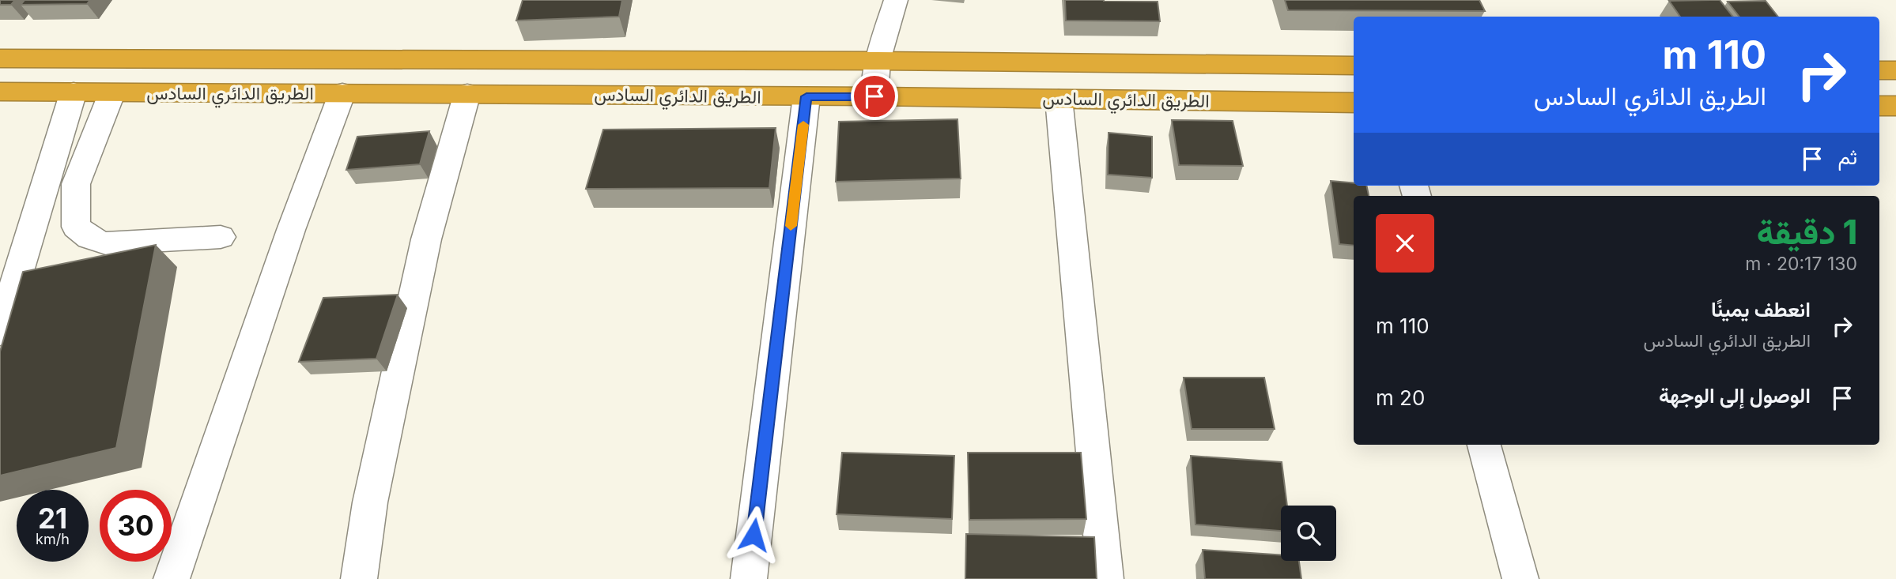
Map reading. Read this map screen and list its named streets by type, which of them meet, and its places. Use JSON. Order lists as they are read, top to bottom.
{
  "streets": {
    "highway": ["الطريق الدائري السادس"]
  },
  "page": {
    "turn": ["110 m", "الطريق الدائري السادس"],
    "then": "ثم",
    "heading": ["1 دقيقة", "130 m · 20:17"],
    "list": [
      {
        "name": "انعطف يمينًا",
        "note": "الطريق الدائري السادس",
        "value": "110 m"
      },
      {
        "name": "الوصول إلى الوجهة",
        "value": "20 m"
      }
    ],
    "speed": "21 km/h",
    "limit": "30"
  }
}
